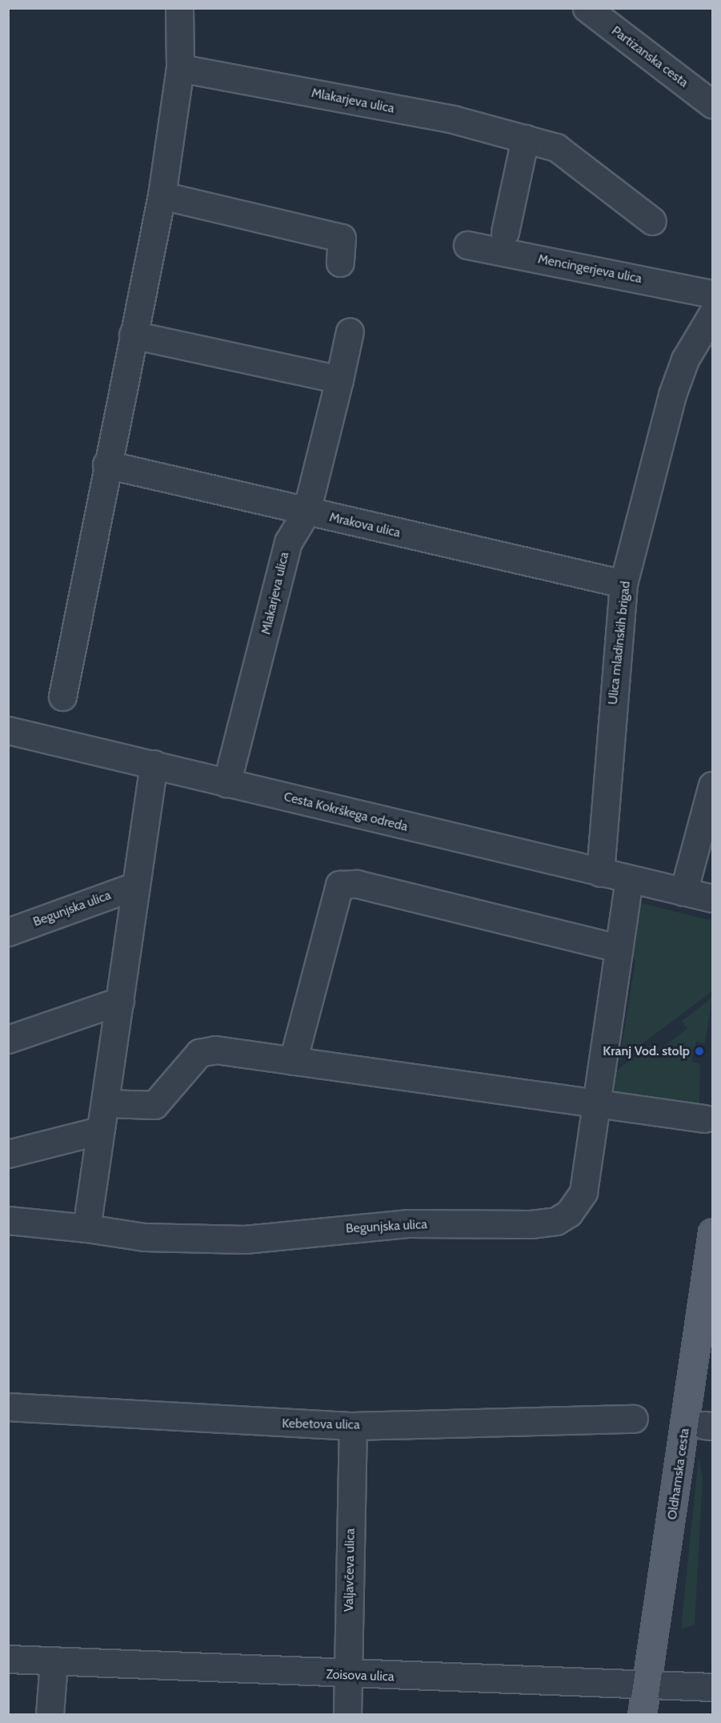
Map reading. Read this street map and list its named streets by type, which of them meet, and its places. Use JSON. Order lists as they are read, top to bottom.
{
  "streets": {
    "main road": ["Oldhamska cesta"],
    "street": [
      "Partizanska cesta",
      "Mlakarjeva ulica",
      "Mencingerjeva ulica",
      "Mrakova ulica",
      "Ulica mladinskih brigad",
      "Cesta Kokrškega odreda",
      "Begunjska ulica",
      "Kebetova ulica",
      "Valjavčeva ulica",
      "Zoisova ulica"
    ]
  },
  "crossings": [
    ["Mlakarjeva ulica", "Mrakova ulica"],
    ["Mlakarjeva ulica", "Cesta Kokrškega odreda"],
    ["Mrakova ulica", "Ulica mladinskih brigad"],
    ["Ulica mladinskih brigad", "Cesta Kokrškega odreda"],
    ["Cesta Kokrškega odreda", "Begunjska ulica"],
    ["Kebetova ulica", "Valjavčeva ulica"],
    ["Oldhamska cesta", "Zoisova ulica"],
    ["Valjavčeva ulica", "Zoisova ulica"]
  ],
  "places": ["Kranj Vod. stolp"]
}
